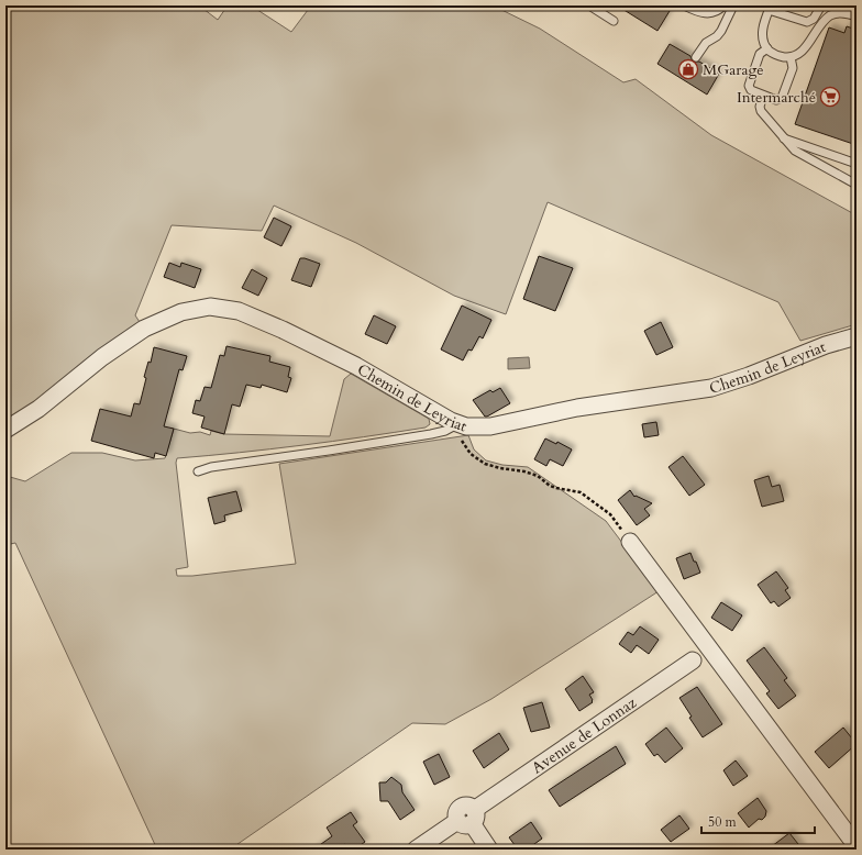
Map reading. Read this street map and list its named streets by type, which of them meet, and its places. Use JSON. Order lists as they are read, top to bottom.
{
  "streets": {
    "street": ["Chemin de Leyriat", "Avenue de Lonnaz"]
  },
  "places": {
    "shop": ["MGarage"],
    "supermarket": ["Intermarché"]
  },
  "scale_bar": "50 m"
}
